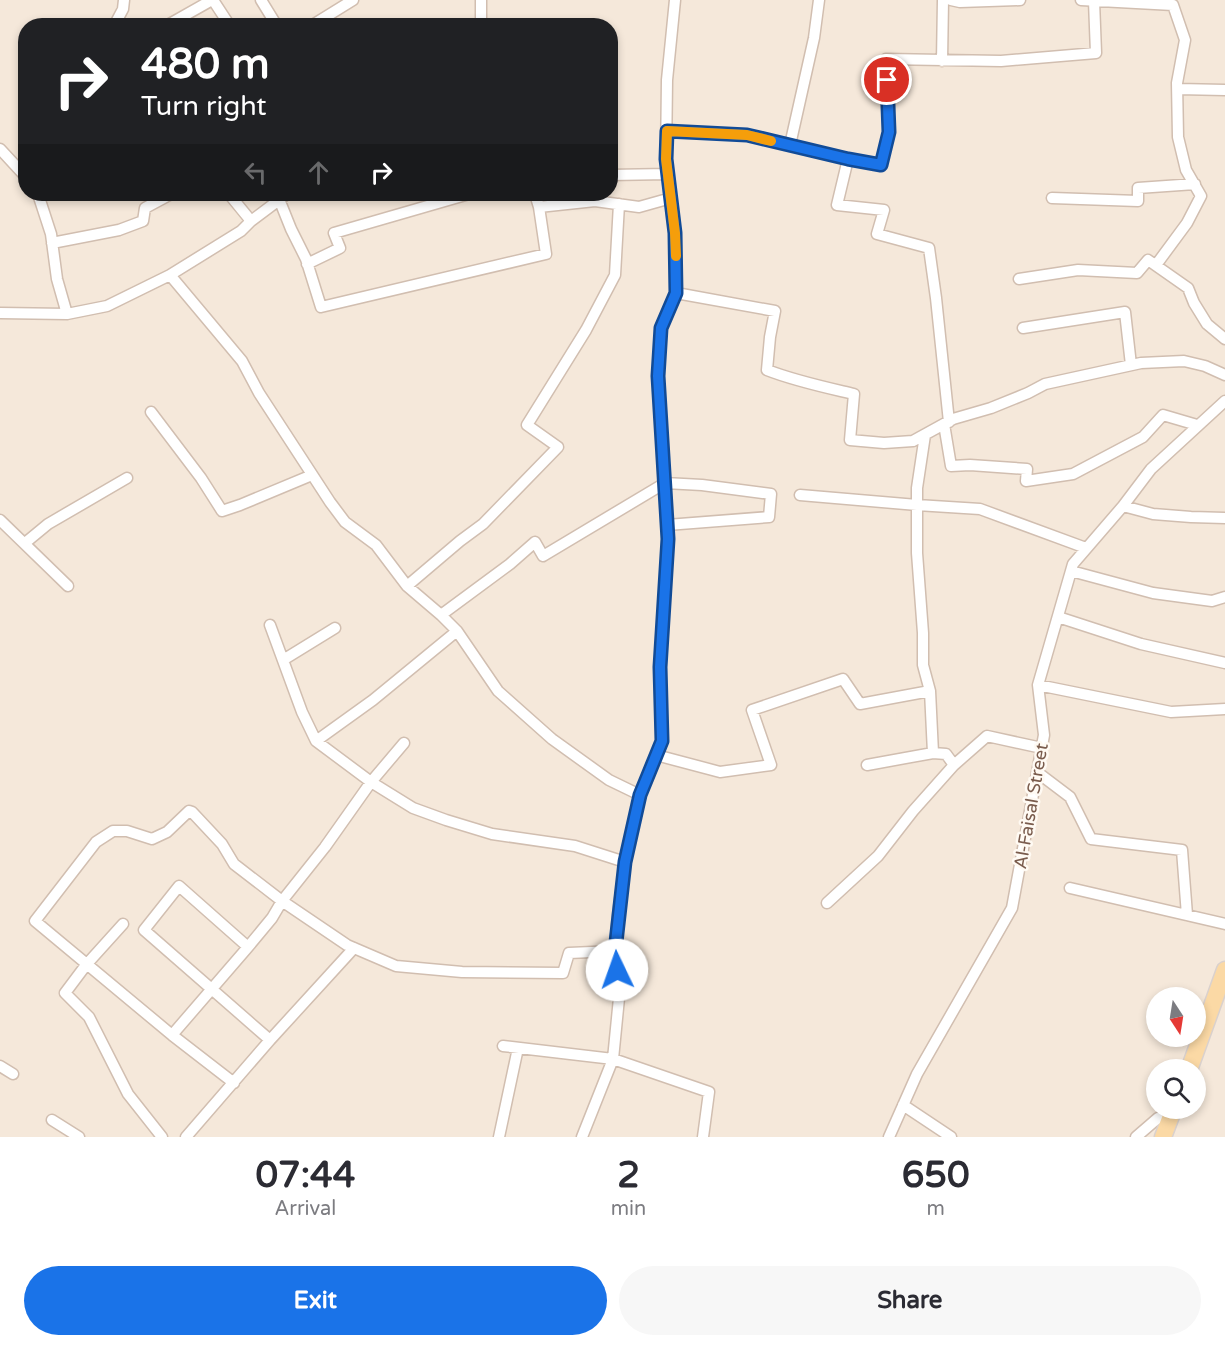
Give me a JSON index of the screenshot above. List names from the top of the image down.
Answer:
{
  "streets": {
    "street": ["Al-Faisal Street"]
  },
  "north": "bottom",
  "page": {
    "turn": ["480 m", "Turn right"],
    "eta": [
      "07:44",
      "Arrival",
      "2",
      "min",
      "650",
      "m"
    ],
    "buttons": ["Exit", "Share"]
  }
}
